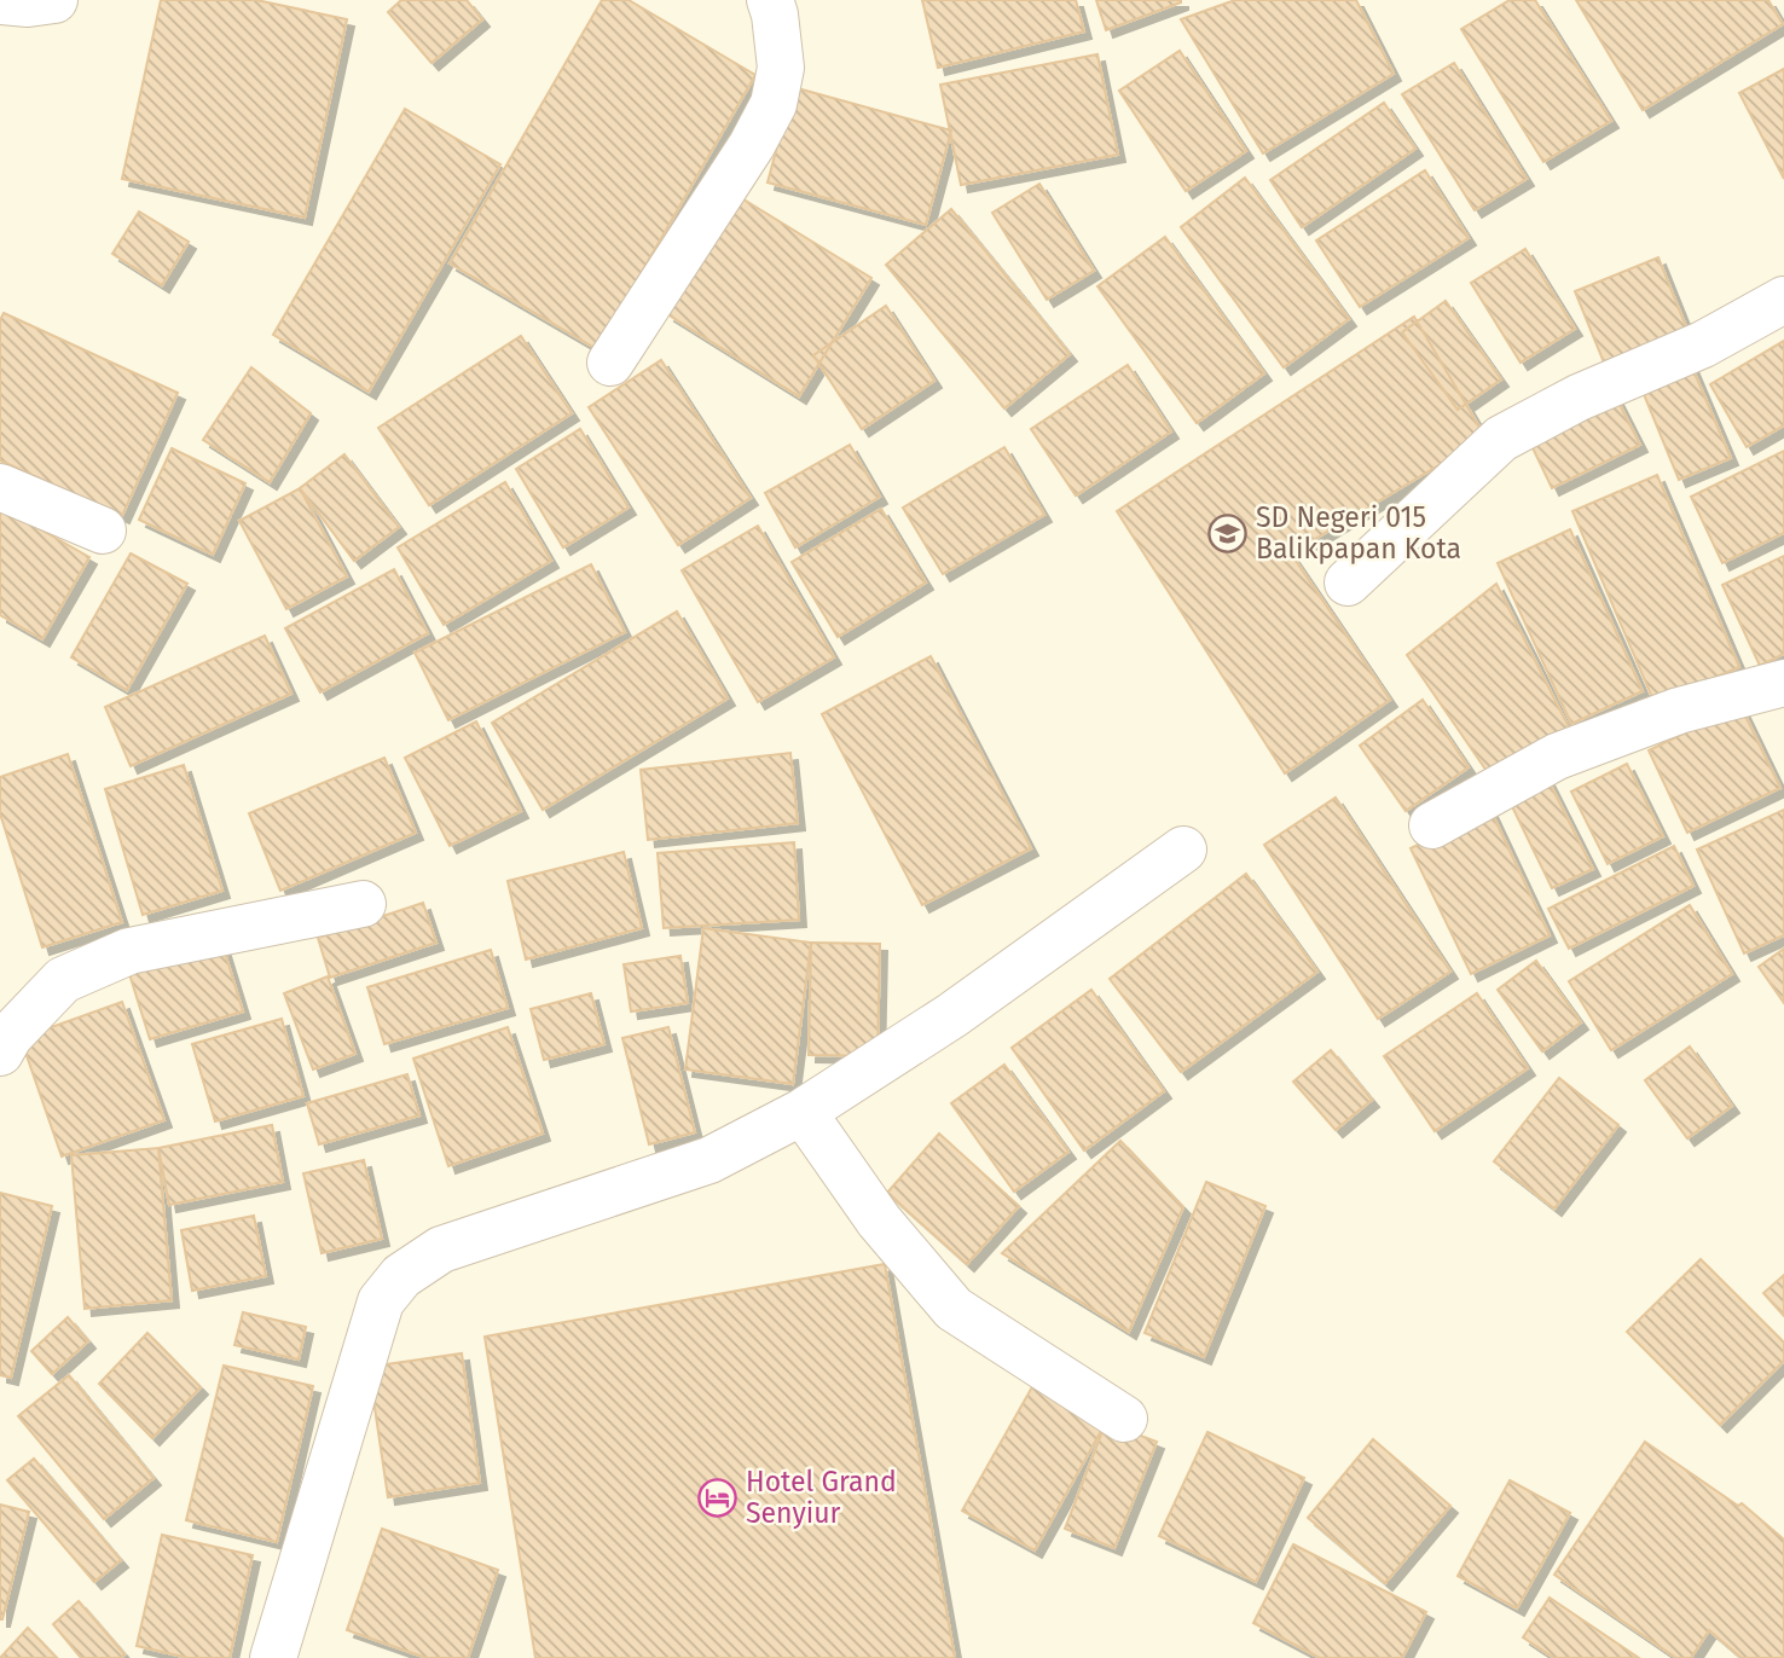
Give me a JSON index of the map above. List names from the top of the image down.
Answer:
{
  "places": {
    "school or university": ["SD Negeri 015 Balikpapan Kota"],
    "hotel": ["Hotel Grand Senyiur"]
  }
}
